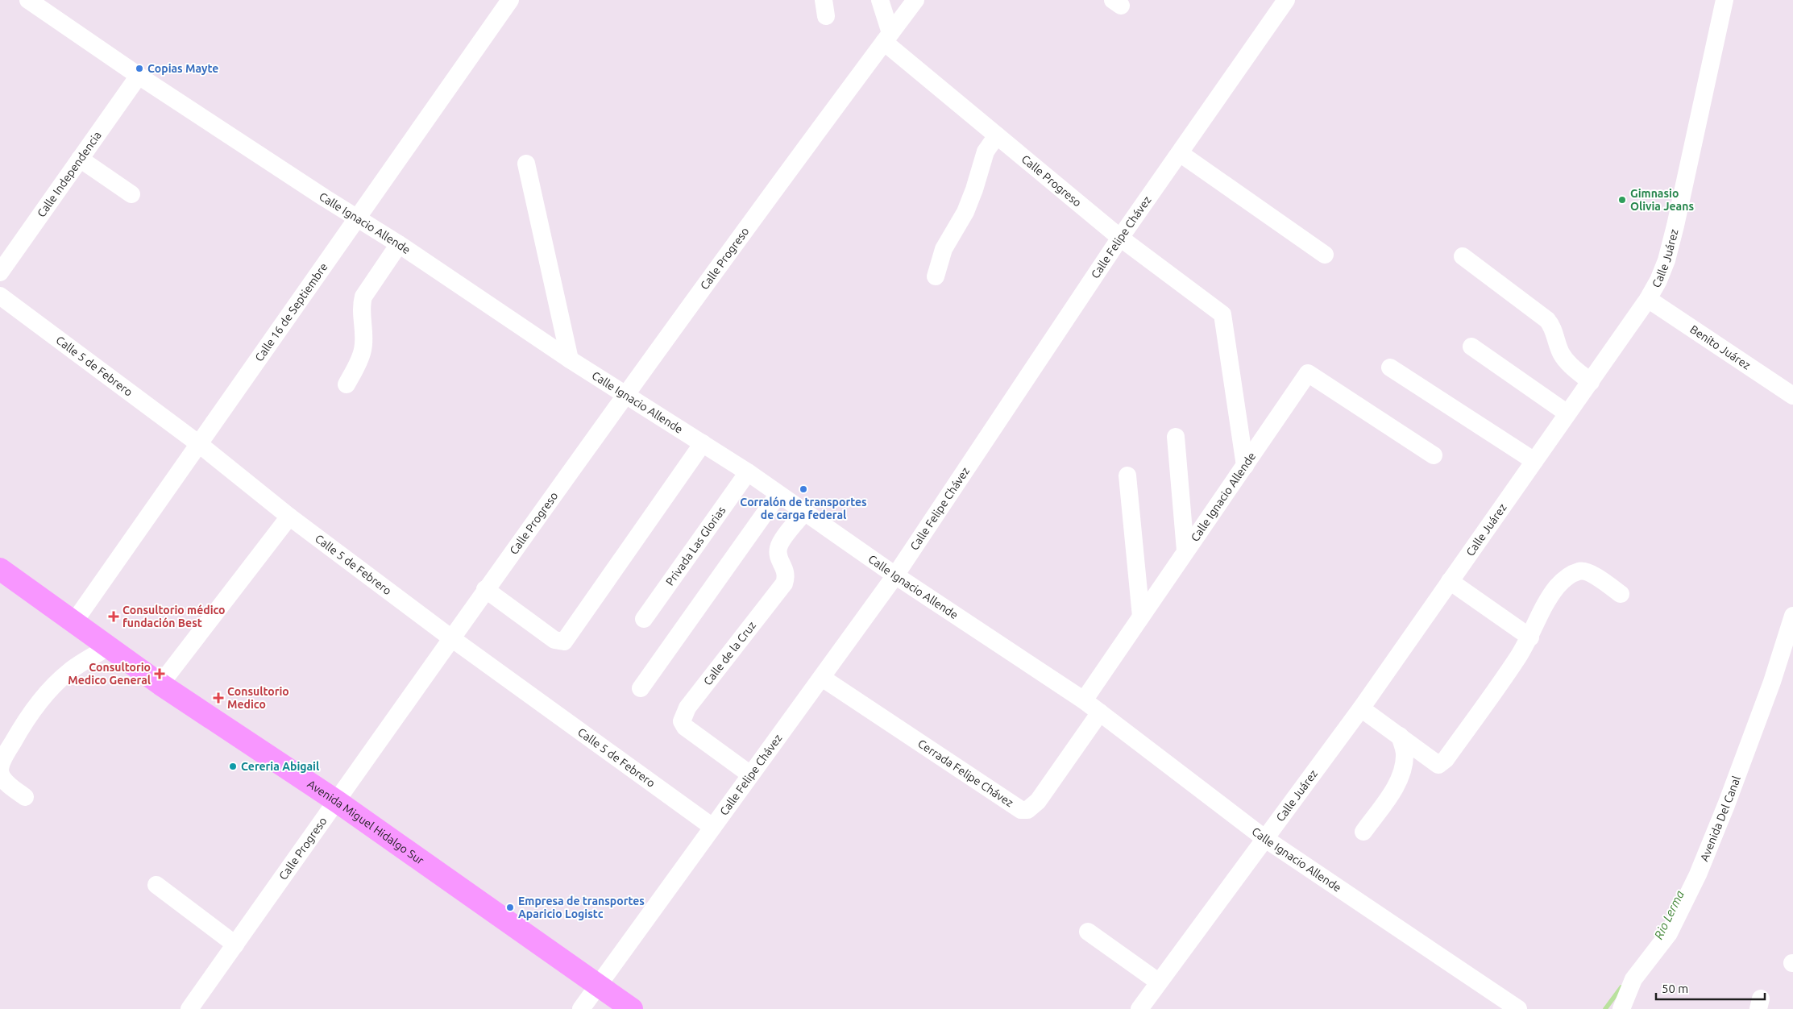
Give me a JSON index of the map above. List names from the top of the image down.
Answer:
{
  "streets": {
    "main road": ["Avenida Miguel Hidalgo Sur"],
    "street": [
      "Calle Independencia",
      "Calle Progreso",
      "Calle Ignacio Allende",
      "Calle Felipe Chávez",
      "Calle Juárez",
      "Calle 16 de Septiembre",
      "Benito Juárez",
      "Calle 5 de Febrero",
      "Privada Las Glorias",
      "Calle de la Cruz",
      "Cerrada Felipe Chávez",
      "Avenida Del Canal"
    ]
  },
  "crossings": [
    ["Calle Independencia", "Calle Ignacio Allende"],
    ["Calle Progreso", "Calle Ignacio Allende"],
    ["Calle Progreso", "Calle Felipe Chávez"],
    ["Calle Progreso", "Calle 5 de Febrero"],
    ["Calle Progreso", "Avenida Miguel Hidalgo Sur"],
    ["Calle Ignacio Allende", "Calle Felipe Chávez"],
    ["Calle Ignacio Allende", "Calle Juárez"],
    ["Calle Ignacio Allende", "Calle 16 de Septiembre"],
    ["Calle Ignacio Allende", "Privada Las Glorias"],
    ["Calle Ignacio Allende", "Calle de la Cruz"],
    ["Calle Ignacio Allende", "Cerrada Felipe Chávez"],
    ["Calle Felipe Chávez", "Calle 5 de Febrero"],
    ["Calle Felipe Chávez", "Calle de la Cruz"],
    ["Calle Felipe Chávez", "Cerrada Felipe Chávez"],
    ["Calle Felipe Chávez", "Avenida Miguel Hidalgo Sur"],
    ["Calle Juárez", "Benito Juárez"],
    ["Calle 16 de Septiembre", "Calle 5 de Febrero"],
    ["Calle 16 de Septiembre", "Avenida Miguel Hidalgo Sur"]
  ],
  "water": ["Rio Lerma"],
  "places": {
    "other": [
      "Copias Mayte",
      "Gimnasio Olivia Jeans",
      "Corralón de transportes de carga federal",
      "Cereria Abigail",
      "Empresa de transportes Aparicio Logistc"
    ],
    "health": ["Consultorio médico fundación Best", "Consultorio Medico General", "Consultorio Medico"]
  },
  "scale_bar": "50 m"
}
